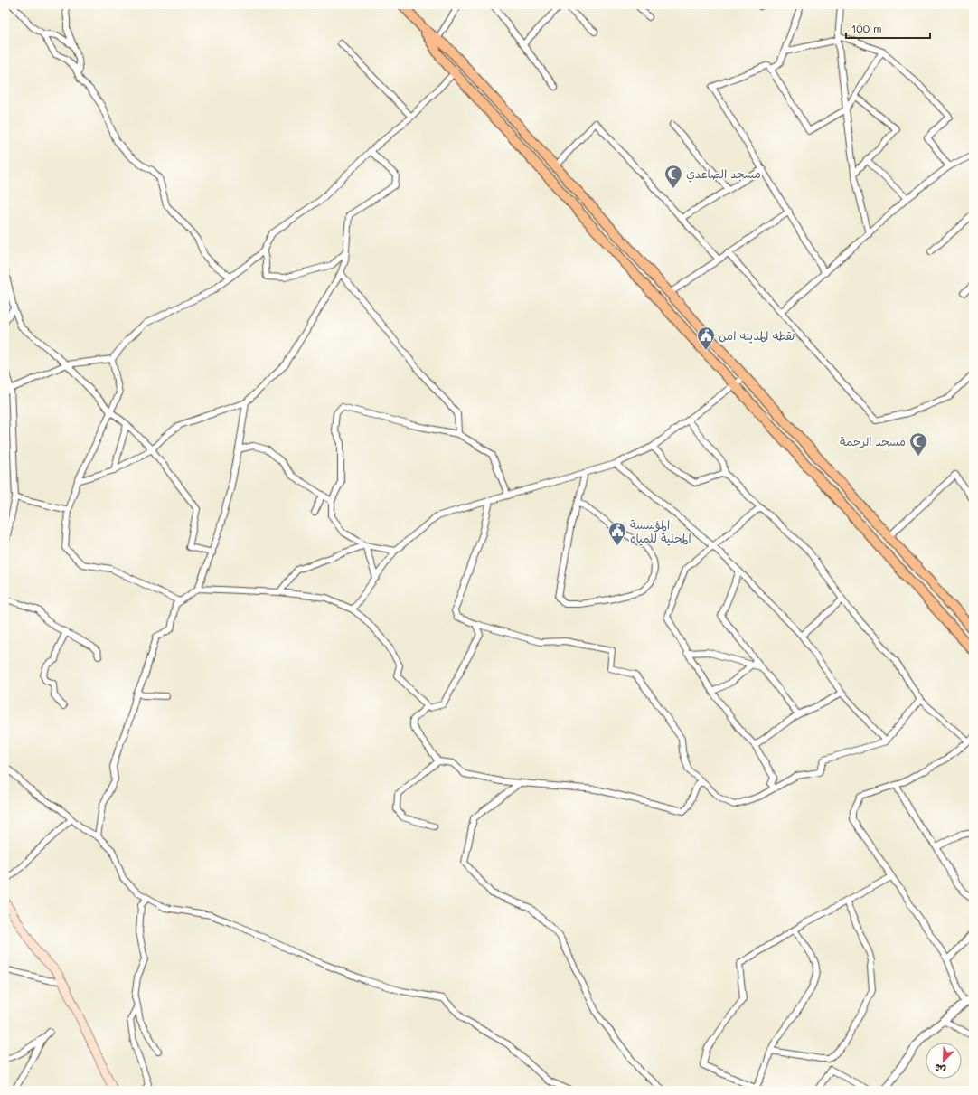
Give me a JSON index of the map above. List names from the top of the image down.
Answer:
{
  "places": {
    "mosque": ["مسجد الصاعدي", "مسجد الرحمة"],
    "public building": ["نقطه المدينه امن", "المؤسسة المحلية للمياه"]
  },
  "scale_bar": "100 m",
  "north": "bottom left"
}
